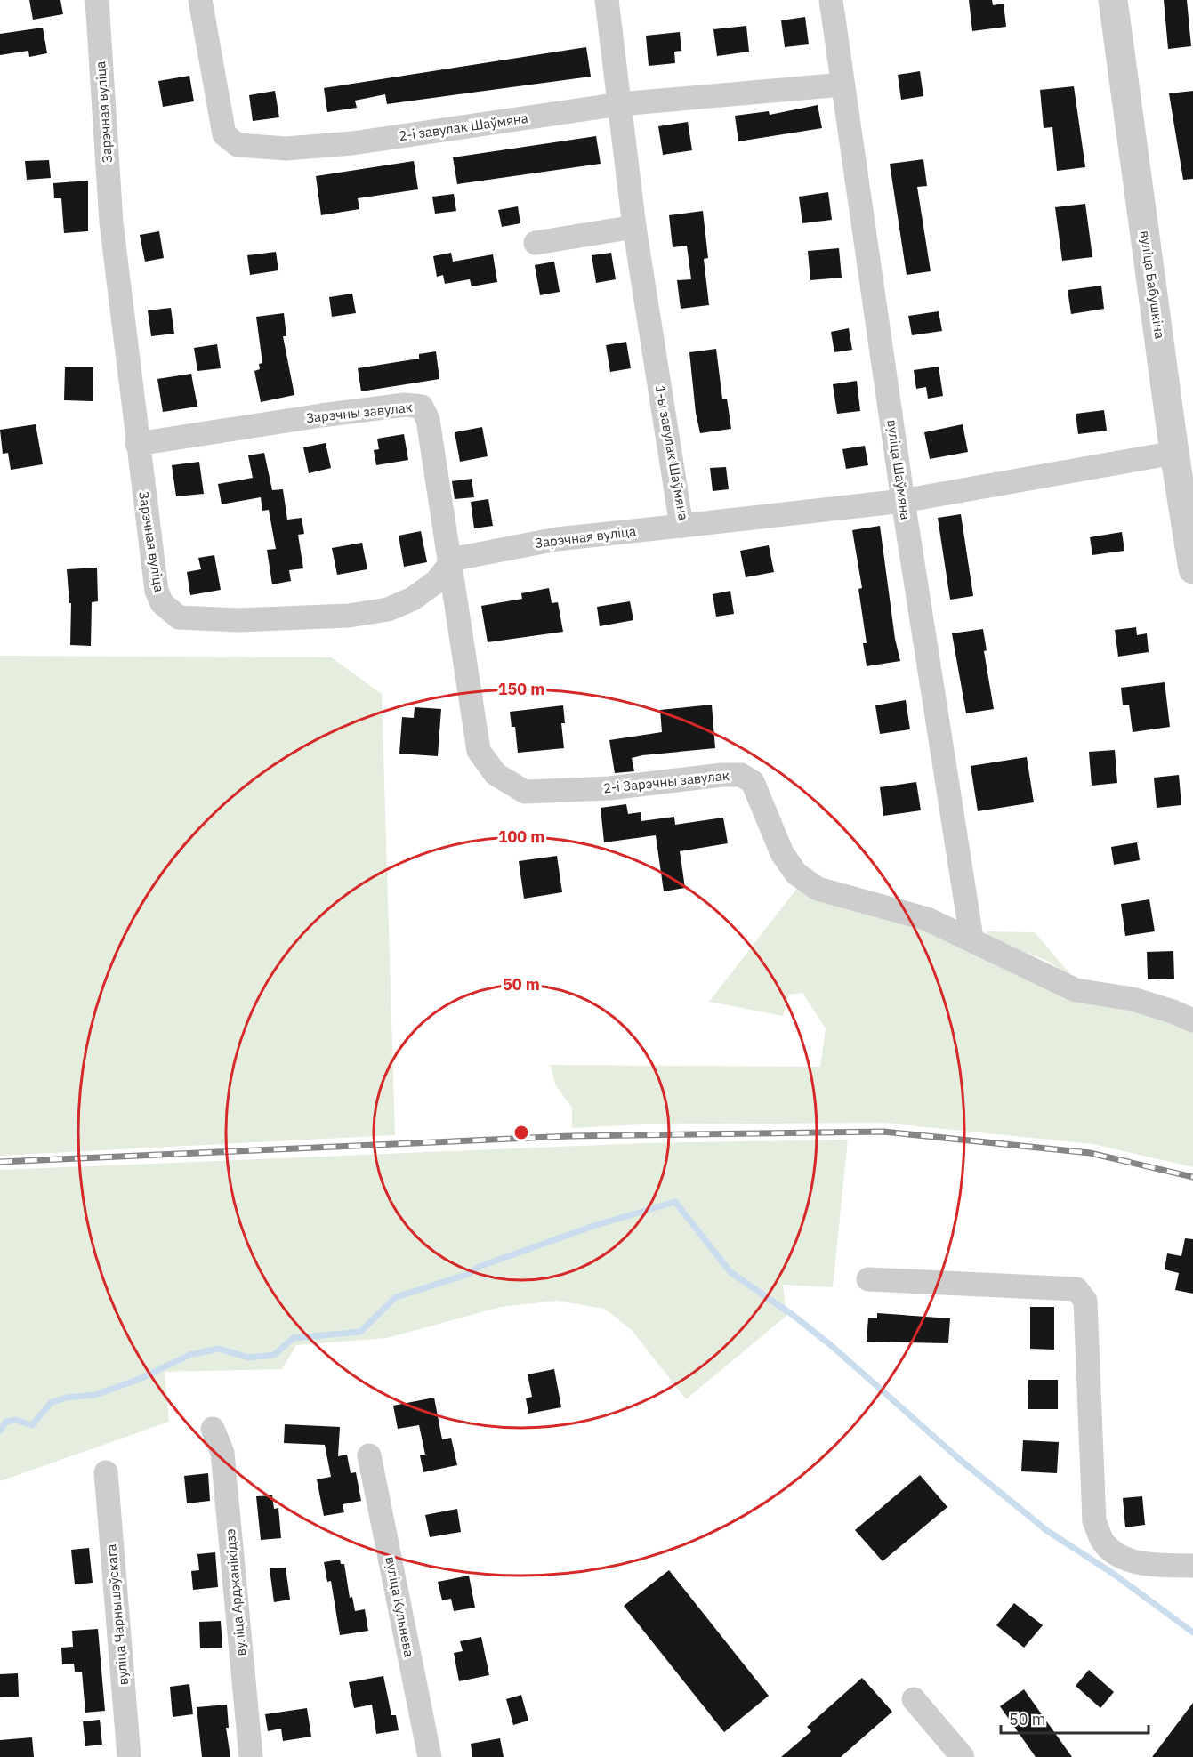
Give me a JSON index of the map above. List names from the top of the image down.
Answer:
{
  "streets": {
    "street": [
      "Зарэчная вуліца",
      "2-і завулак Шаўмяна",
      "вуліца Бабушкіна",
      "Зарэчны завулак",
      "1-ы завулак Шаўмяна",
      "вуліца Шаўмяна",
      "2-і Зарэчны завулак",
      "вуліца Арджанікідзэ",
      "вуліца Кульнева",
      "вуліца Чарнышэўскага"
    ]
  },
  "crossings": [
    ["Зарэчная вуліца", "Зарэчны завулак"],
    ["Зарэчная вуліца", "1-ы завулак Шаўмяна"],
    ["Зарэчная вуліца", "2-і Зарэчны завулак"],
    ["2-і завулак Шаўмяна", "1-ы завулак Шаўмяна"],
    ["2-і завулак Шаўмяна", "вуліца Шаўмяна"],
    ["вуліца Бабушкіна", "1-ы завулак Шаўмяна"],
    ["Зарэчны завулак", "2-і Зарэчны завулак"],
    ["1-ы завулак Шаўмяна", "вуліца Шаўмяна"],
    ["вуліца Шаўмяна", "2-і Зарэчны завулак"]
  ],
  "scale_bar": "50 m",
  "rings": ["150 m", "100 m", "50 m"]
}
